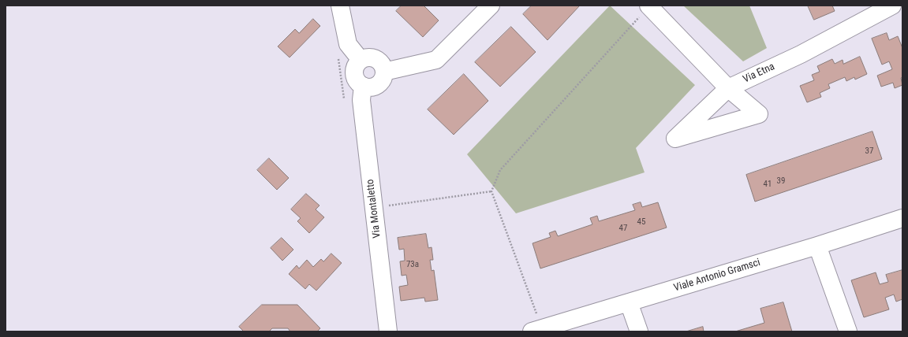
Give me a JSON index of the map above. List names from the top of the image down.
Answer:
{
  "streets": {
    "street": ["Via Etna", "Via Montaletto", "Viale Antonio Gramsci"]
  },
  "house_numbers": [
    "37",
    "39",
    "41",
    "45",
    "47",
    "73a"
  ]
}
